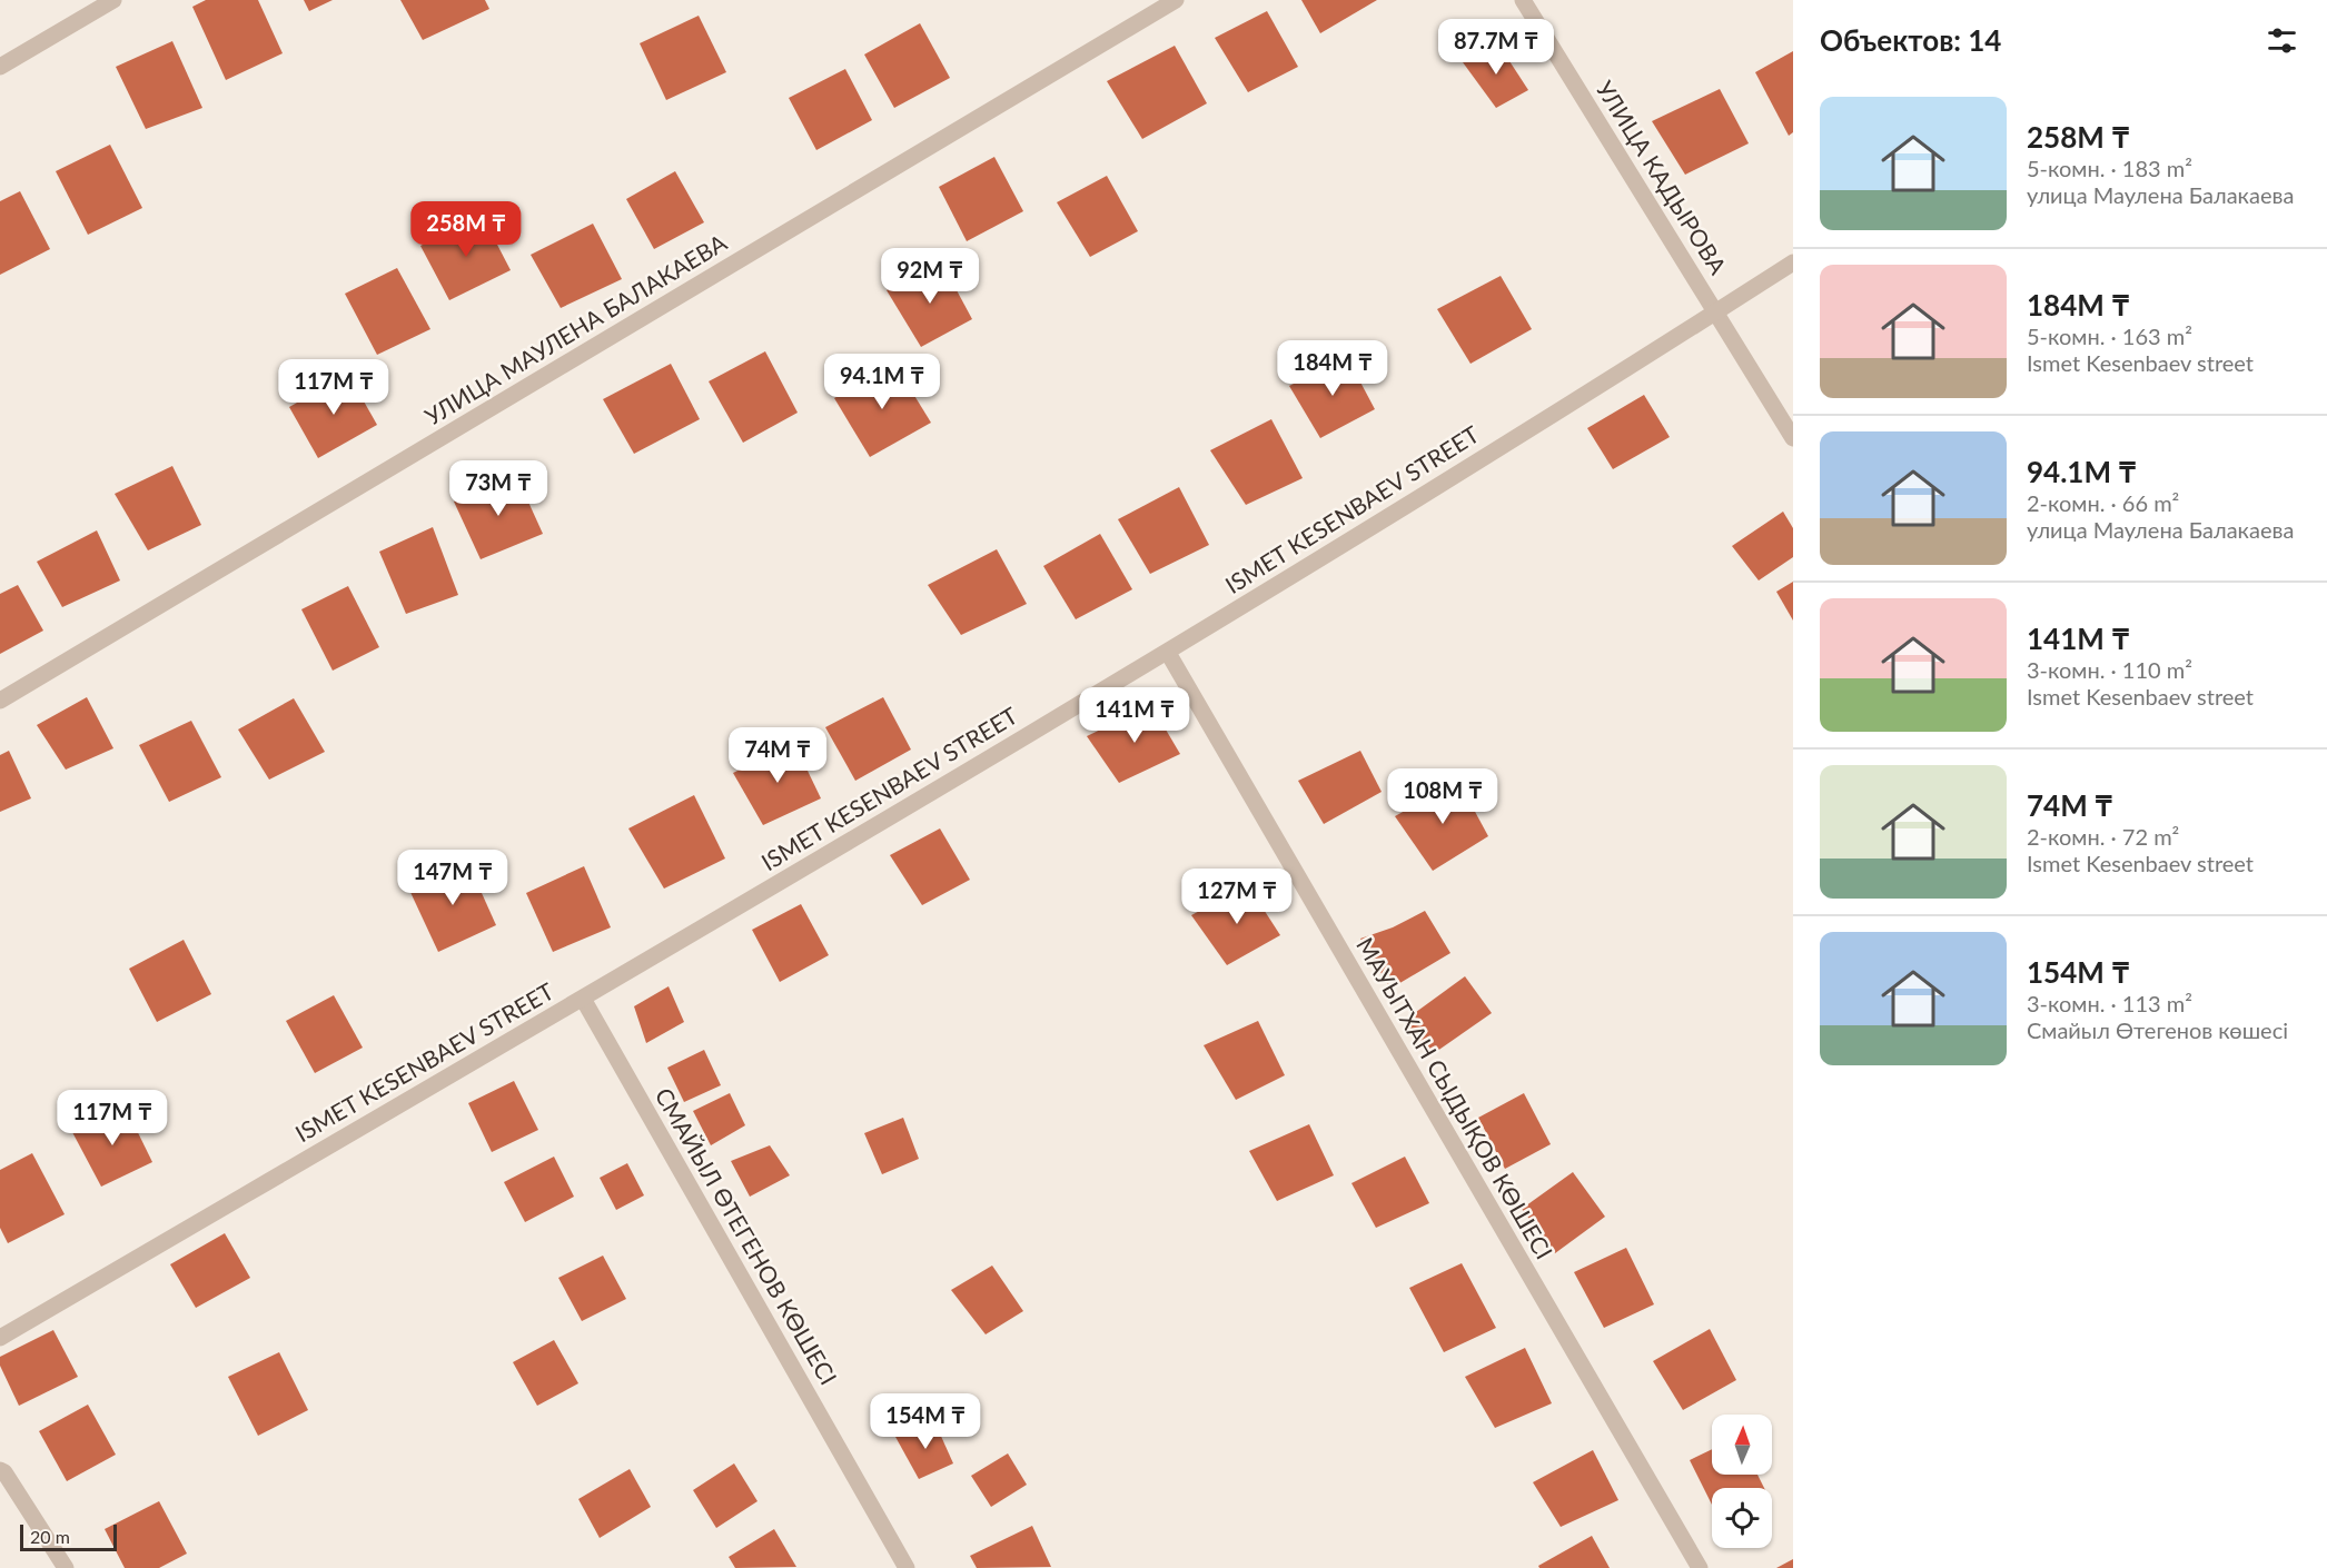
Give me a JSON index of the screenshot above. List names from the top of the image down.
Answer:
{
  "streets": {
    "street": [
      "УЛИЦА КАДЫРОВА",
      "УЛИЦА МАУЛЕНА БАЛАКАЕВА",
      "ISMET KESENBAEV STREET",
      "МАУЫТХАН СЫДЫҚОВ КӨШЕСІ",
      "СМАЙЫЛ ӨТЕГЕНОВ КӨШЕСІ"
    ]
  },
  "crossings": [
    ["УЛИЦА КАДЫРОВА", "ISMET KESENBAEV STREET"],
    ["ISMET KESENBAEV STREET", "МАУЫТХАН СЫДЫҚОВ КӨШЕСІ"],
    ["ISMET KESENBAEV STREET", "СМАЙЫЛ ӨТЕГЕНОВ КӨШЕСІ"]
  ],
  "scale_bar": "20 m",
  "north": "top",
  "page": {
    "heading": "Объектов: 14",
    "price": [
      "87.7M ₸",
      "258M ₸",
      "92M ₸",
      "184M ₸",
      "94.1M ₸",
      "117M ₸",
      "73M ₸",
      "141M ₸",
      "74M ₸",
      "108M ₸",
      "147M ₸",
      "127M ₸",
      "117M ₸",
      "154M ₸"
    ],
    "list": [
      {
        "name": "258M ₸",
        "note": "5-комн. · 183 m² · улица Маулена Балакаева"
      },
      {
        "name": "184M ₸",
        "note": "5-комн. · 163 m² · Ismet Kesenbaev street"
      },
      {
        "name": "94.1M ₸",
        "note": "2-комн. · 66 m² · улица Маулена Балакаева"
      },
      {
        "name": "141M ₸",
        "note": "3-комн. · 110 m² · Ismet Kesenbaev street"
      },
      {
        "name": "74M ₸",
        "note": "2-комн. · 72 m² · Ismet Kesenbaev street"
      },
      {
        "name": "154M ₸",
        "note": "3-комн. · 113 m² · Смайыл Өтегенов көшесі"
      }
    ],
    "scale": "20 m"
  }
}
